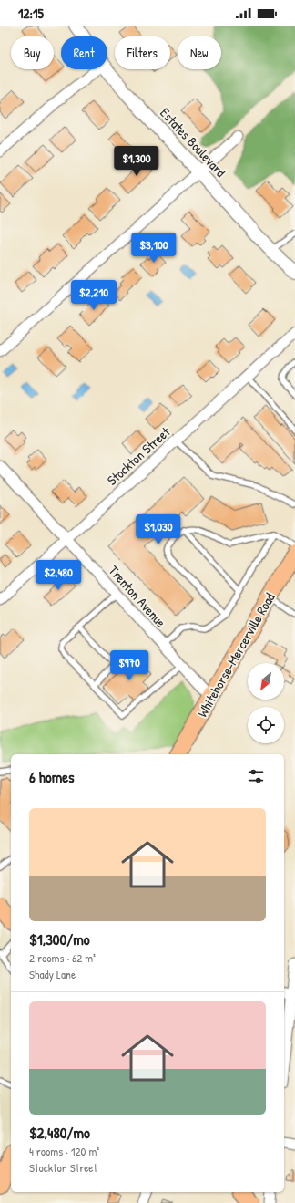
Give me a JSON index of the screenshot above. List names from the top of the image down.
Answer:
{
  "streets": {
    "main road": ["Whitehorse-Mercerville Road"],
    "street": ["Estates Boulevard", "Stockton Street", "Trenton Avenue"]
  },
  "crossings": [
    ["Stockton Street", "Trenton Avenue"],
    ["Trenton Avenue", "Whitehorse-Mercerville Road"]
  ],
  "north": "bottom left",
  "page": {
    "status": "12:15",
    "chip": [
      "Buy",
      "Rent",
      "Filters",
      "New"
    ],
    "price": [
      "$1,300",
      "$3,100",
      "$2,210",
      "$1,030",
      "$2,480",
      "$970"
    ],
    "heading": "6 homes",
    "list": [
      {
        "name": "$1,300/mo",
        "note": "2 rooms · 62 m² · Shady Lane"
      },
      {
        "name": "$2,480/mo",
        "note": "4 rooms · 120 m² · Stockton Street"
      }
    ]
  }
}
